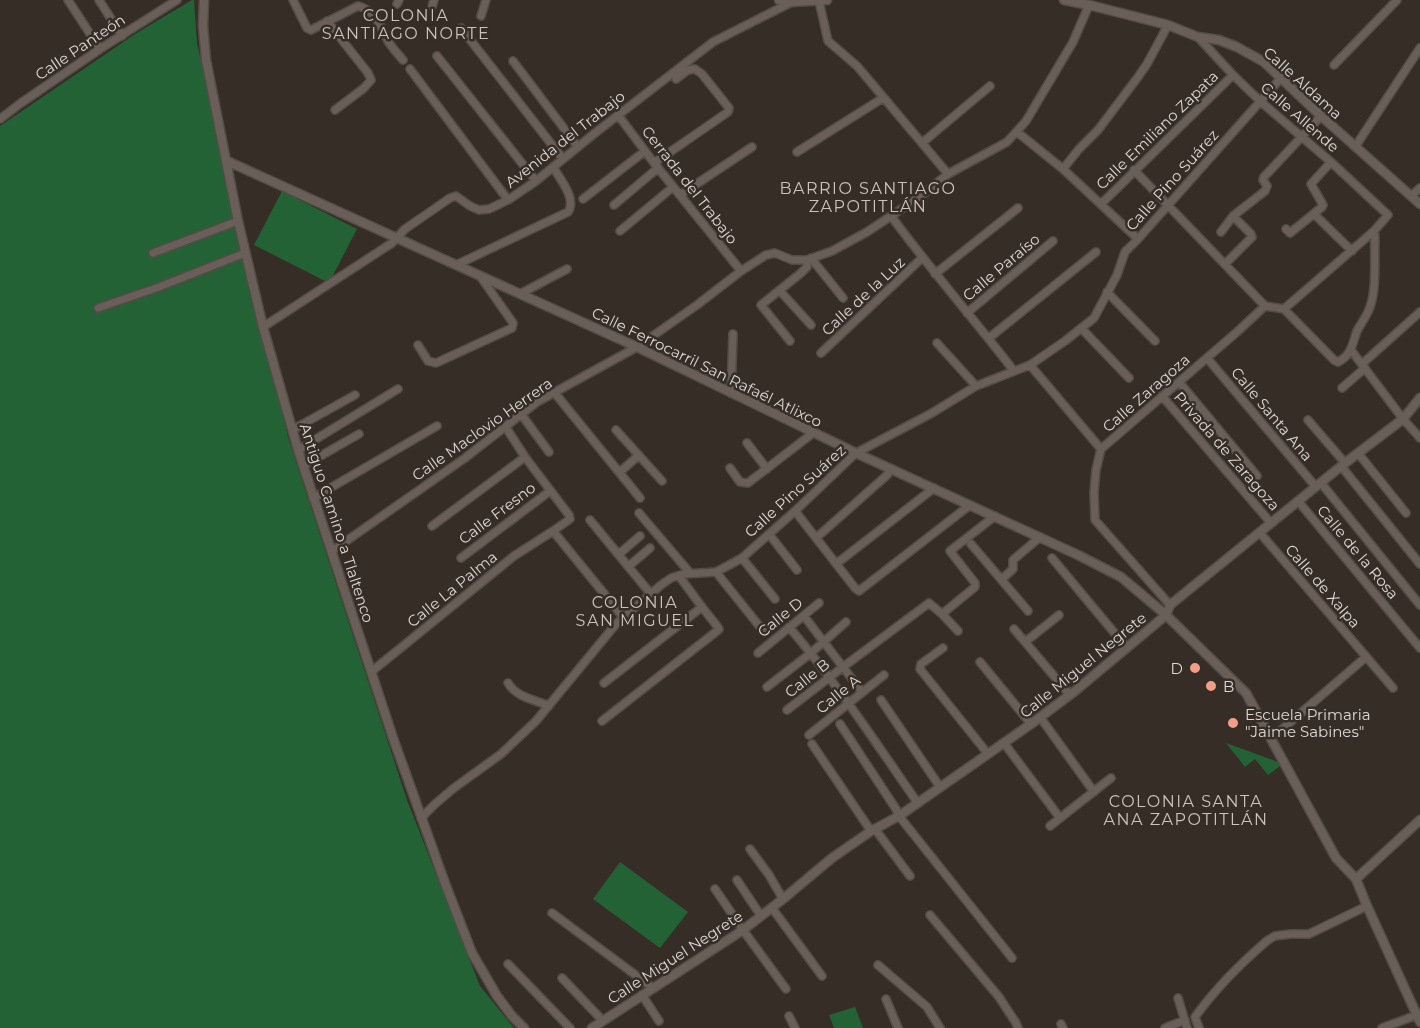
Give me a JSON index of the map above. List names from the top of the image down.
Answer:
{
  "streets": {
    "street": [
      "Calle Panteón",
      "Calle Aldama",
      "Calle Allende",
      "Calle Emiliano Zapata",
      "Avenida del Trabajo",
      "Calle Pino Suárez",
      "Cerrada del Trabajo",
      "Calle Paraíso",
      "Calle de la Luz",
      "Calle Ferrocarril San Rafaél Atlixco",
      "Calle Zaragoza",
      "Calle Santa Ana",
      "Calle Maclovio Herrera",
      "Privada de Zaragoza",
      "Calle Fresno",
      "Antiguo Camino a Tlaltenco",
      "Calle de la Rosa",
      "Calle de Xalpa",
      "Calle La Palma",
      "Calle D",
      "Calle Miguel Negrete",
      "Calle B",
      "Calle A"
    ]
  },
  "crossings": [
    ["Calle Aldama", "Calle Allende"],
    ["Calle Aldama", "Calle Pino Suárez"],
    ["Calle Allende", "Calle Emiliano Zapata"],
    ["Calle Allende", "Calle Pino Suárez"],
    ["Avenida del Trabajo", "Cerrada del Trabajo"],
    ["Avenida del Trabajo", "Calle Ferrocarril San Rafaél Atlixco"],
    ["Avenida del Trabajo", "Antiguo Camino a Tlaltenco"],
    ["Calle Pino Suárez", "Calle Ferrocarril San Rafaél Atlixco"],
    ["Calle Pino Suárez", "Antiguo Camino a Tlaltenco"],
    ["Cerrada del Trabajo", "Calle Maclovio Herrera"],
    ["Calle Ferrocarril San Rafaél Atlixco", "Calle Maclovio Herrera"],
    ["Calle Ferrocarril San Rafaél Atlixco", "Antiguo Camino a Tlaltenco"],
    ["Calle Ferrocarril San Rafaél Atlixco", "Calle Miguel Negrete"],
    ["Calle Zaragoza", "Calle Santa Ana"],
    ["Calle Zaragoza", "Privada de Zaragoza"],
    ["Calle Zaragoza", "Calle Miguel Negrete"],
    ["Calle Santa Ana", "Calle Miguel Negrete"],
    ["Calle Maclovio Herrera", "Antiguo Camino a Tlaltenco"],
    ["Privada de Zaragoza", "Calle Miguel Negrete"],
    ["Antiguo Camino a Tlaltenco", "Calle La Palma"],
    ["Calle de la Rosa", "Calle Miguel Negrete"],
    ["Calle de Xalpa", "Calle Miguel Negrete"]
  ],
  "districts": [
    "COLONIA SANTIAGO NORTE",
    "BARRIO SANTIAGO ZAPOTITLÁN",
    "COLONIA SAN MIGUEL",
    "COLONIA SANTA ANA ZAPOTITLÁN"
  ],
  "places": ["D", "B", "Escuela Primaria \"Jaime Sabines\""]
}
